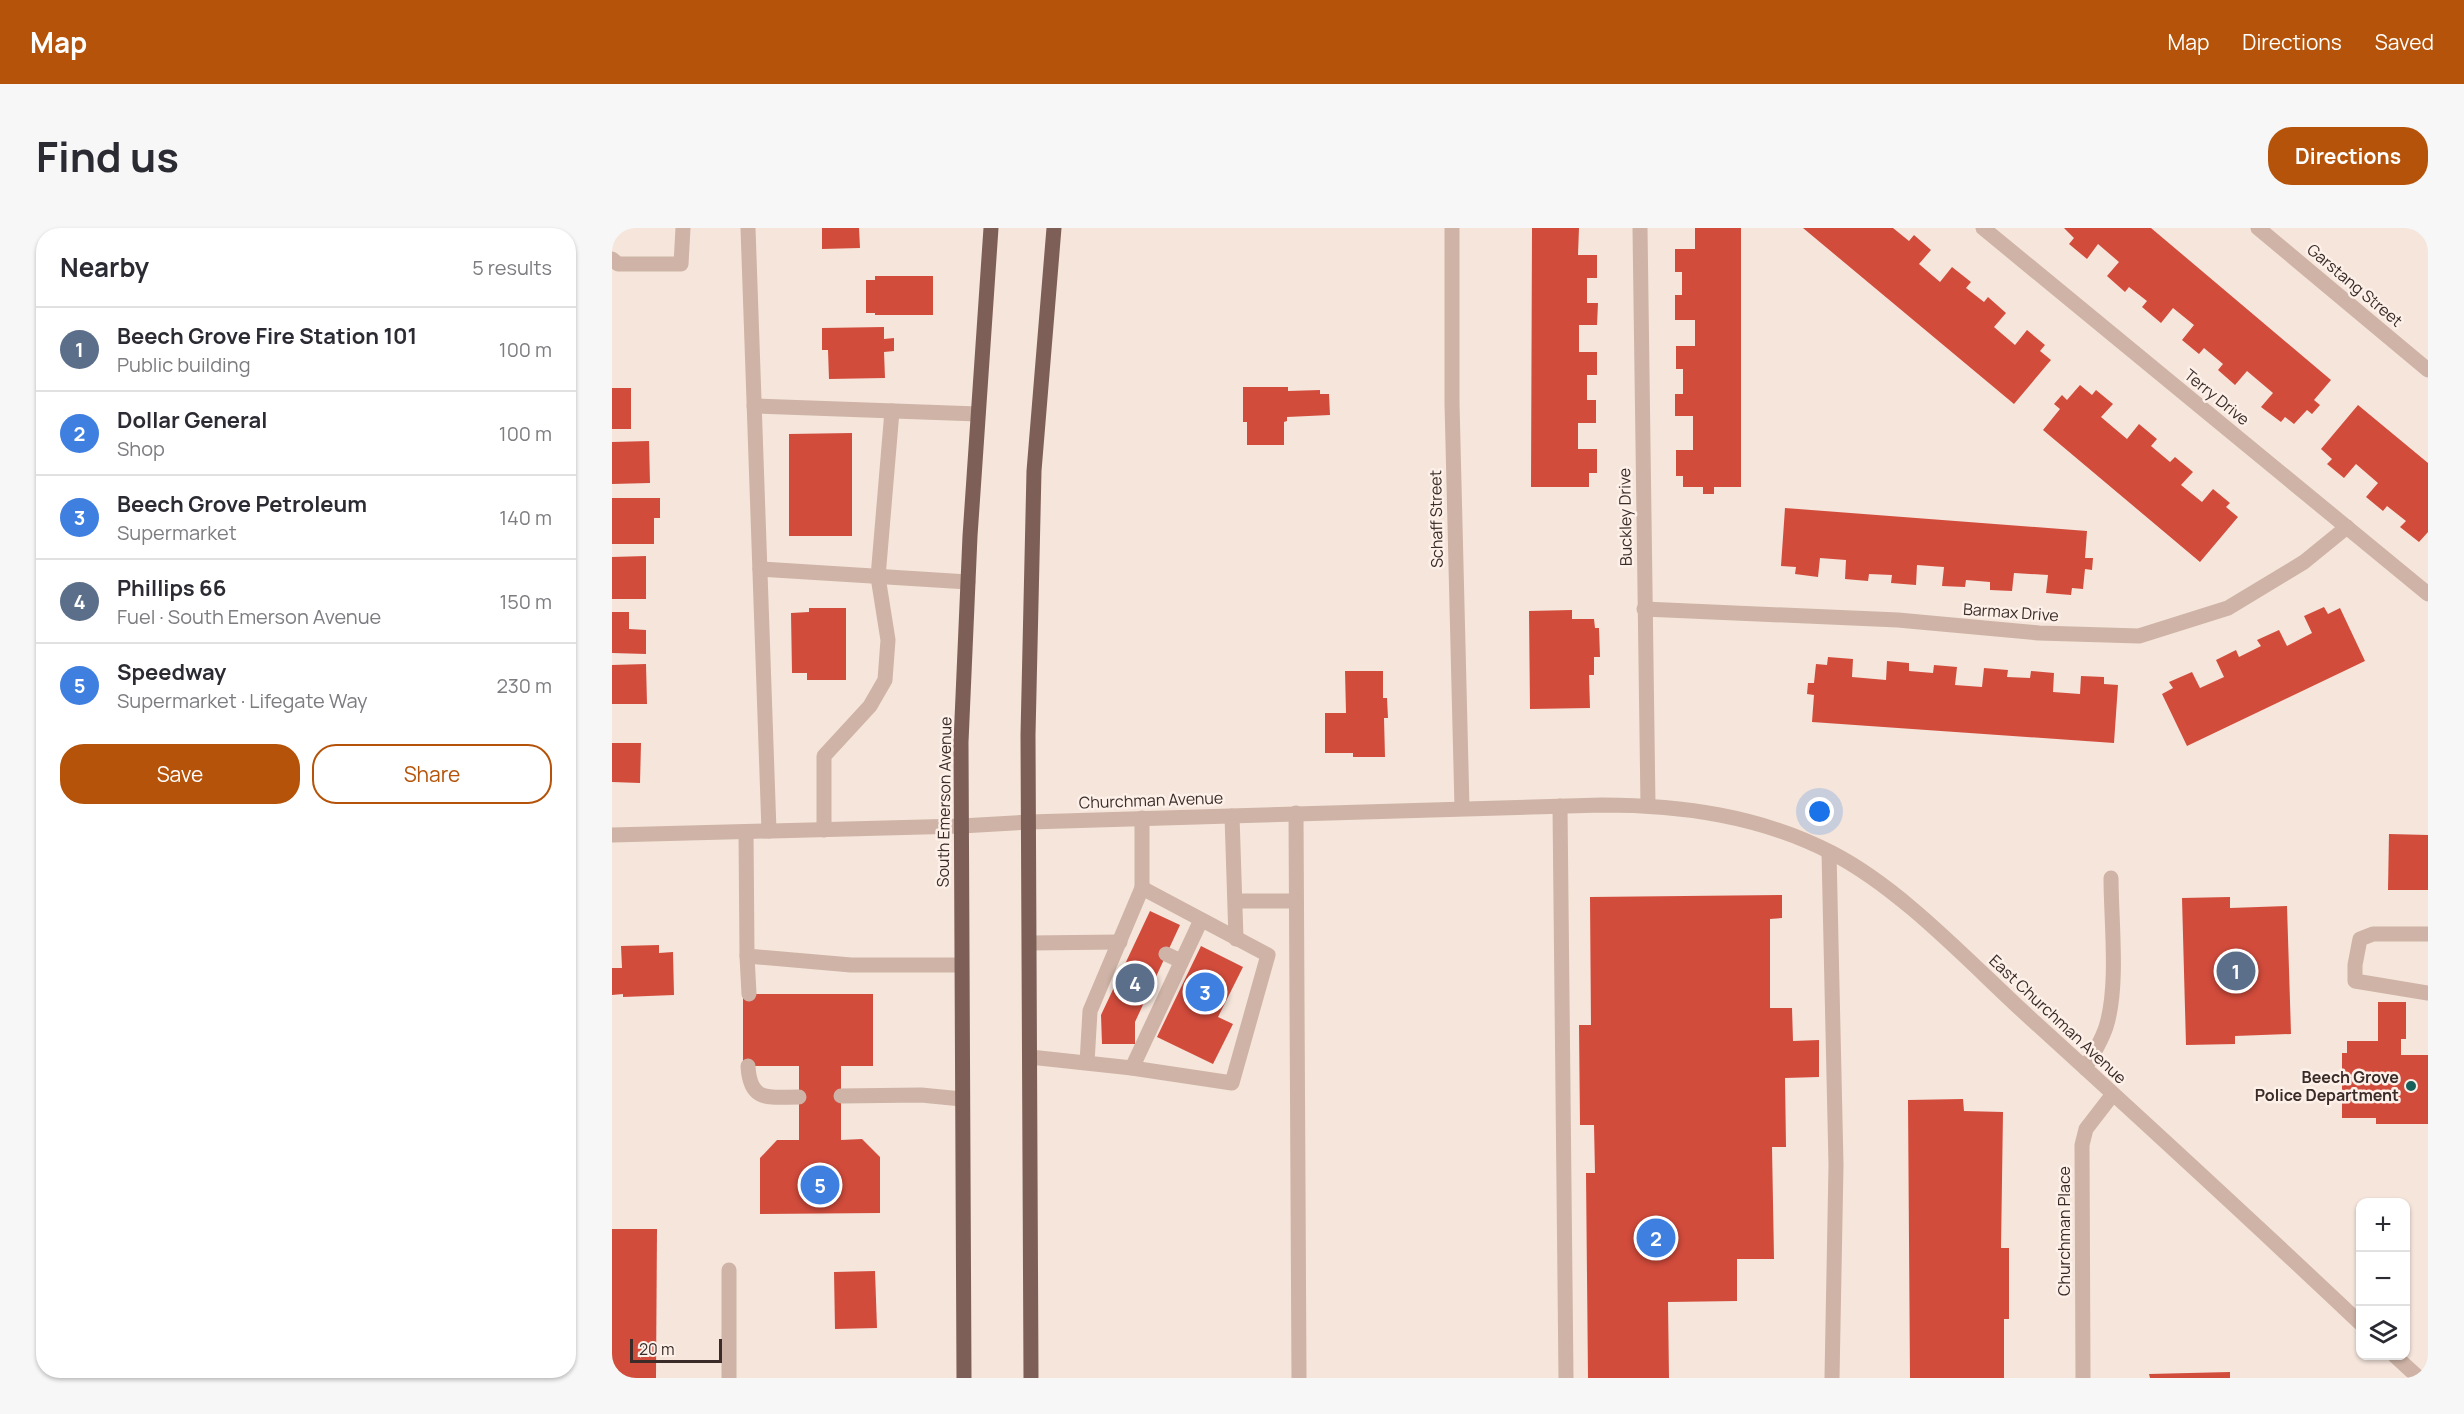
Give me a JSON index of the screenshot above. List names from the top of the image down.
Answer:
{
  "streets": {
    "main road": ["South Emerson Avenue"],
    "street": [
      "Garstang Street",
      "Terry Drive",
      "Buckley Drive",
      "Schaff Street",
      "Barmax Drive",
      "Churchman Avenue",
      "East Churchman Avenue",
      "Churchman Place"
    ]
  },
  "crossings": [
    ["Terry Drive", "Barmax Drive"],
    ["Buckley Drive", "Barmax Drive"],
    ["Buckley Drive", "Churchman Avenue"],
    ["Schaff Street", "Churchman Avenue"],
    ["Churchman Avenue", "South Emerson Avenue"],
    ["Churchman Avenue", "East Churchman Avenue"],
    ["East Churchman Avenue", "Churchman Place"]
  ],
  "places": ["Beech Grove Police Department"],
  "scale_bar": "20 m",
  "page": {
    "header": "Map",
    "nav": ["Map", "Directions", "Saved"],
    "title": "Find us",
    "buttons": [
      "Directions",
      ["Save", "Share"]
    ],
    "heading": ["Nearby", "5 results"],
    "list": [
      {
        "mark": "1",
        "name": "Beech Grove Fire Station 101",
        "note": "Public building",
        "value": "100 m"
      },
      {
        "mark": "2",
        "name": "Dollar General",
        "note": "Shop",
        "value": "100 m"
      },
      {
        "mark": "3",
        "name": "Beech Grove Petroleum",
        "note": "Supermarket",
        "value": "140 m"
      },
      {
        "mark": "4",
        "name": "Phillips 66",
        "note": "Fuel · South Emerson Avenue",
        "value": "150 m"
      },
      {
        "mark": "5",
        "name": "Speedway",
        "note": "Supermarket · Lifegate Way",
        "value": "230 m"
      }
    ],
    "pins": [
      "1",
      "4",
      "3",
      "5",
      "2"
    ],
    "map_buttons": ["+", "−"],
    "scale": "20 m"
  }
}
